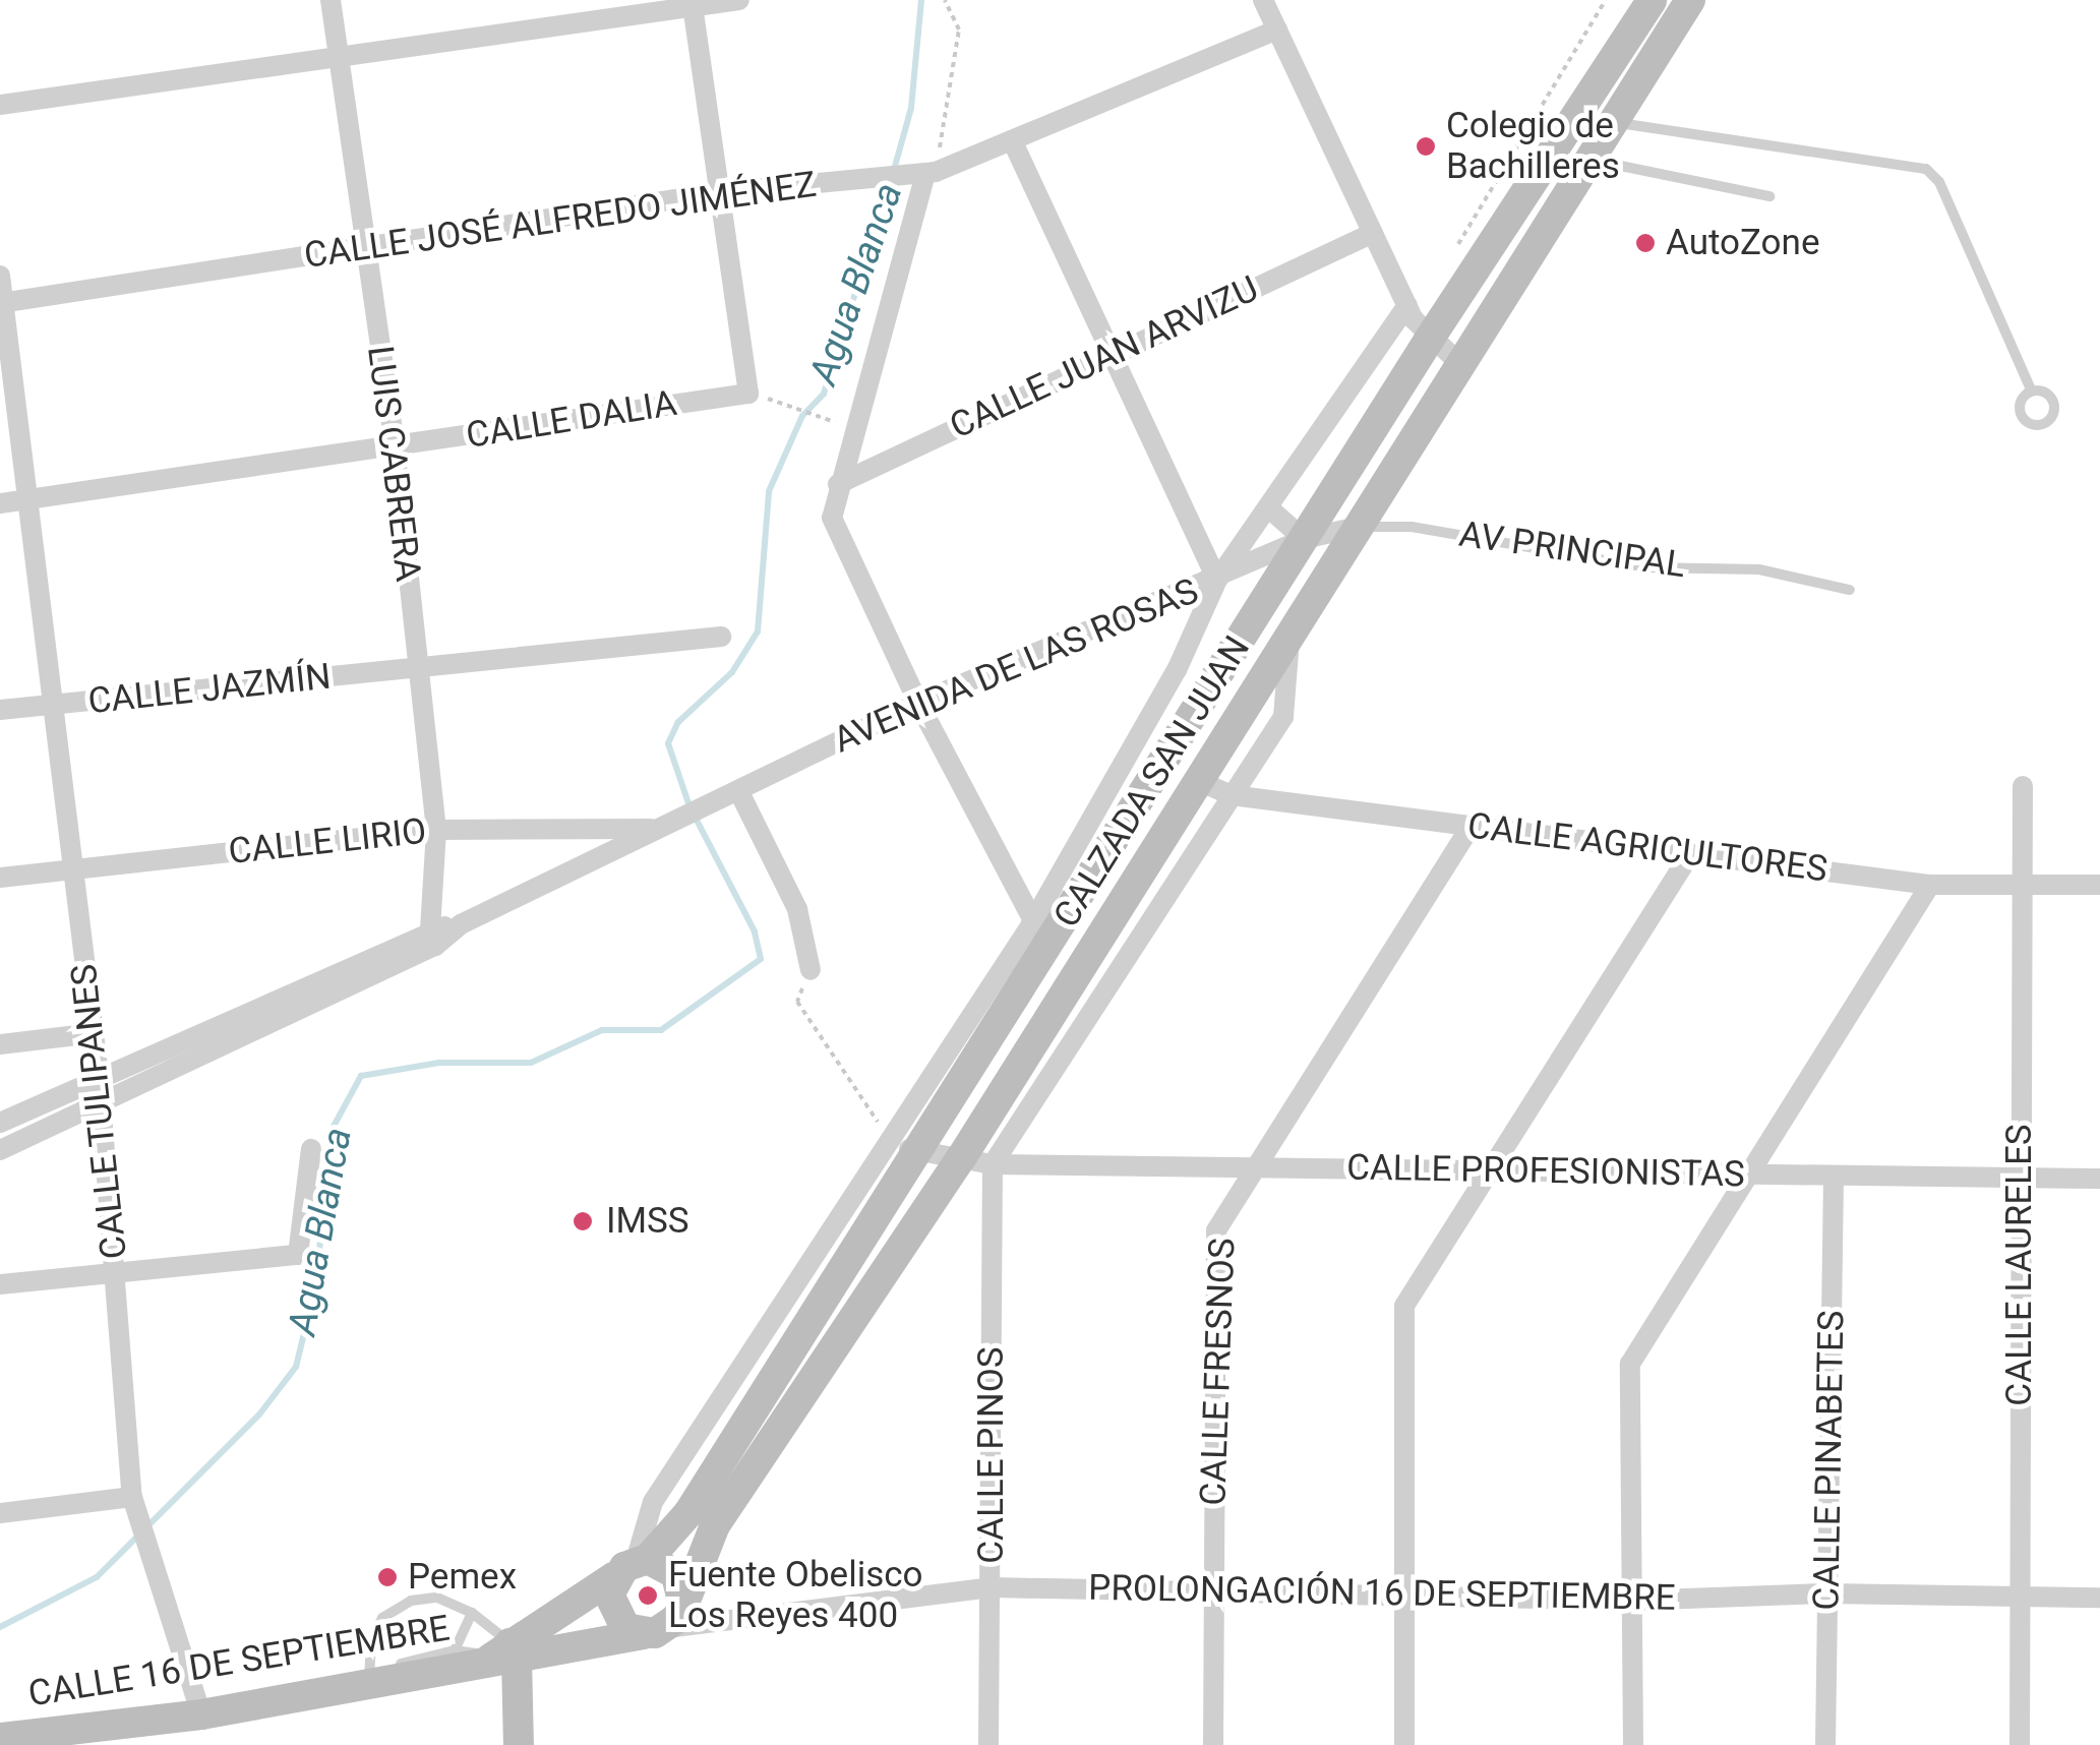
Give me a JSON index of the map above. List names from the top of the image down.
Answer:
{
  "streets": {
    "main road": ["CALZADA SAN JUAN", "CALLE 16 DE SEPTIEMBRE"],
    "street": [
      "CALLE JOSÉ ALFREDO JIMÉNEZ",
      "CALLE JUAN ARVIZU",
      "CALLE DALIA",
      "LUIS CABRERA",
      "AVENIDA DE LAS ROSAS",
      "CALLE JAZMÍN",
      "CALLE LIRIO",
      "CALLE AGRICULTORES",
      "CALLE TULIPANES",
      "CALLE PROFESIONISTAS",
      "CALLE LAURELES",
      "CALLE FRESNOS",
      "CALLE PINOS",
      "CALLE PINABETES",
      "PROLONGACIÓN 16 DE SEPTIEMBRE"
    ],
    "lane": ["AV PRINCIPAL"]
  },
  "crossings": [
    ["CALLE JOSÉ ALFREDO JIMÉNEZ", "CALLE DALIA"],
    ["CALLE JOSÉ ALFREDO JIMÉNEZ", "LUIS CABRERA"],
    ["CALLE JOSÉ ALFREDO JIMÉNEZ", "CALLE TULIPANES"],
    ["CALLE DALIA", "LUIS CABRERA"],
    ["CALLE DALIA", "CALLE TULIPANES"],
    ["LUIS CABRERA", "CALLE JAZMÍN"],
    ["LUIS CABRERA", "CALLE LIRIO"],
    ["AV PRINCIPAL", "AVENIDA DE LAS ROSAS"],
    ["AV PRINCIPAL", "CALZADA SAN JUAN"],
    ["AVENIDA DE LAS ROSAS", "CALZADA SAN JUAN"],
    ["AVENIDA DE LAS ROSAS", "CALLE LIRIO"],
    ["CALLE JAZMÍN", "CALLE TULIPANES"],
    ["CALZADA SAN JUAN", "CALLE AGRICULTORES"],
    ["CALZADA SAN JUAN", "CALLE PROFESIONISTAS"],
    ["CALZADA SAN JUAN", "PROLONGACIÓN 16 DE SEPTIEMBRE"],
    ["CALZADA SAN JUAN", "CALLE 16 DE SEPTIEMBRE"],
    ["CALLE LIRIO", "CALLE TULIPANES"],
    ["CALLE AGRICULTORES", "CALLE LAURELES"],
    ["CALLE AGRICULTORES", "CALLE FRESNOS"],
    ["CALLE TULIPANES", "CALLE 16 DE SEPTIEMBRE"],
    ["CALLE PROFESIONISTAS", "CALLE LAURELES"],
    ["CALLE PROFESIONISTAS", "CALLE FRESNOS"],
    ["CALLE PROFESIONISTAS", "CALLE PINOS"],
    ["CALLE PROFESIONISTAS", "CALLE PINABETES"],
    ["CALLE LAURELES", "PROLONGACIÓN 16 DE SEPTIEMBRE"],
    ["CALLE FRESNOS", "PROLONGACIÓN 16 DE SEPTIEMBRE"],
    ["CALLE PINOS", "PROLONGACIÓN 16 DE SEPTIEMBRE"],
    ["CALLE PINABETES", "PROLONGACIÓN 16 DE SEPTIEMBRE"],
    ["PROLONGACIÓN 16 DE SEPTIEMBRE", "CALLE 16 DE SEPTIEMBRE"]
  ],
  "water": ["Agua Blanca"],
  "places": [
    "Colegio de Bachilleres",
    "AutoZone",
    "IMSS",
    "Pemex",
    "Fuente Obelisco Los Reyes 400"
  ]
}
